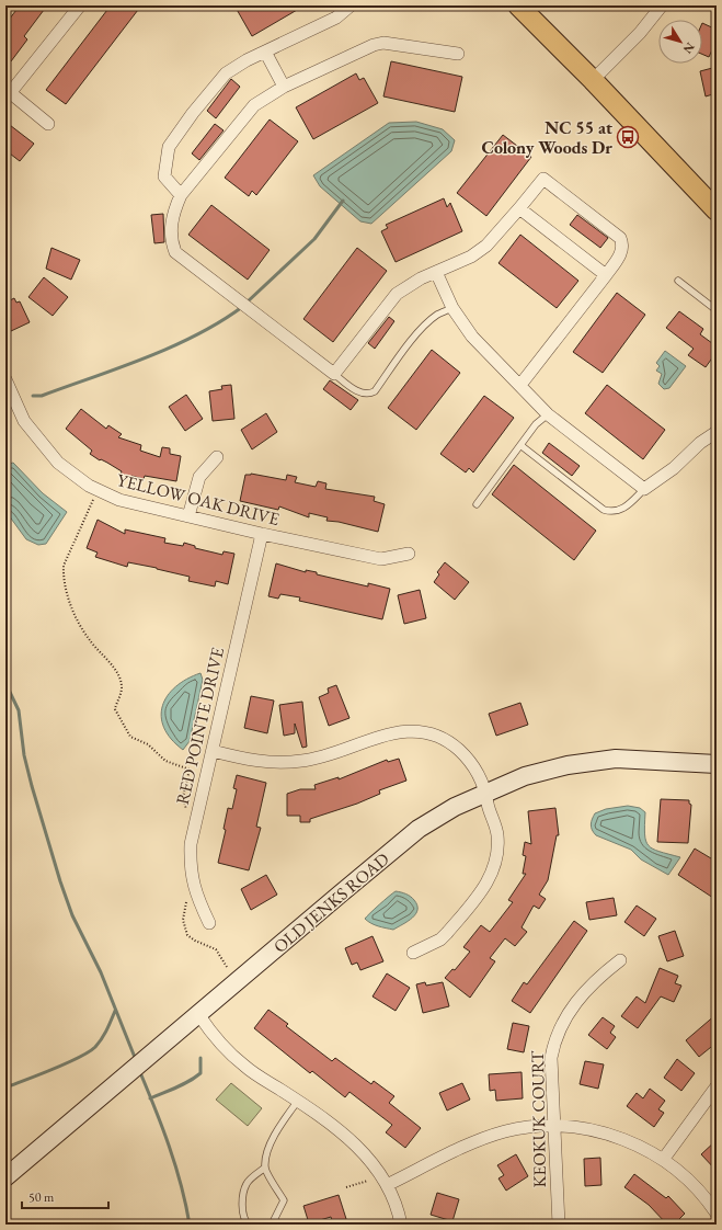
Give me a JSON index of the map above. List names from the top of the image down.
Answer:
{
  "streets": {
    "street": [
      "YELLOW OAK DRIVE",
      "RED POINTE DRIVE",
      "OLD JENKS ROAD",
      "KEOKUK COURT"
    ]
  },
  "crossings": [
    ["YELLOW OAK DRIVE", "RED POINTE DRIVE"]
  ],
  "places": {
    "bus stop": ["NC 55 at Colony Woods Dr"]
  },
  "scale_bar": "50 m",
  "north": "bottom right"
}
